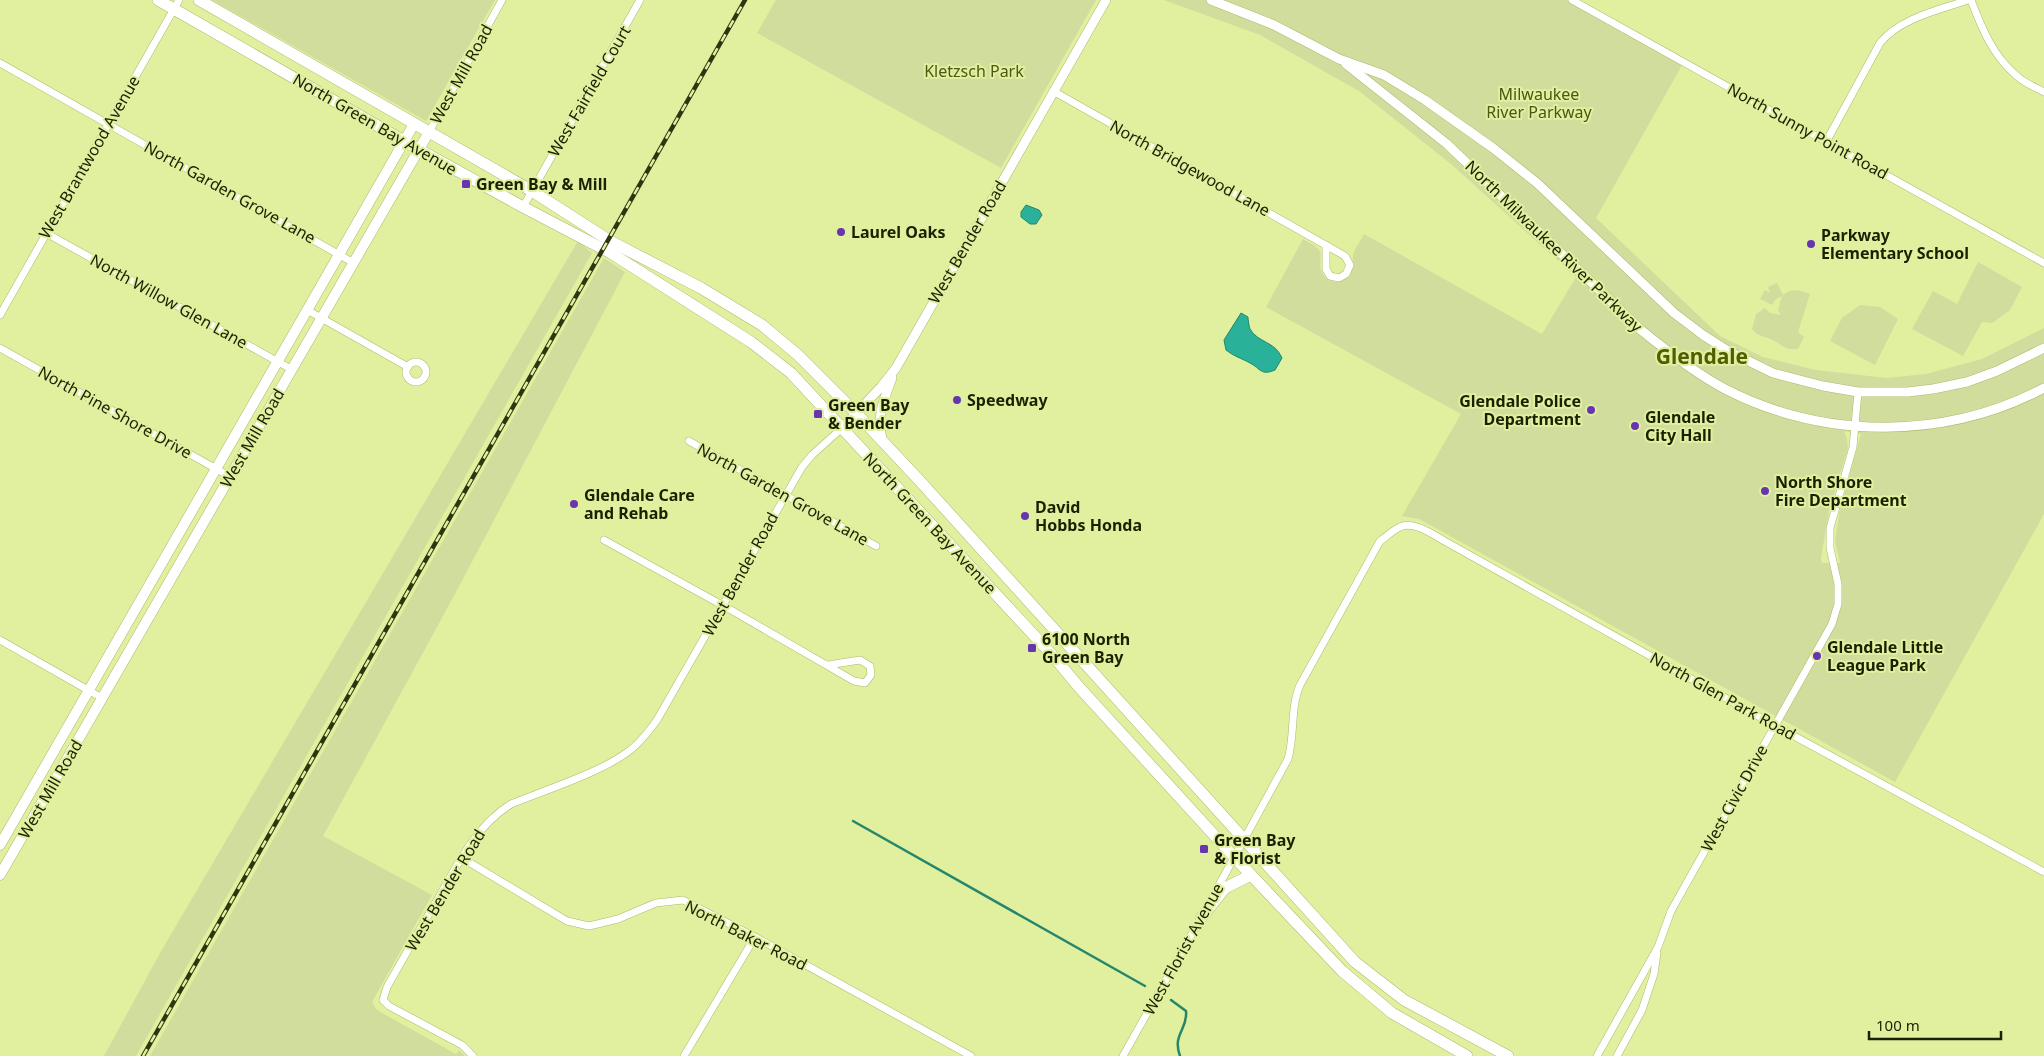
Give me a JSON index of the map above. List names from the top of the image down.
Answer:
{
  "streets": {
    "main road": ["West Mill Road", "North Green Bay Avenue"],
    "street": [
      "West Fairfield Court",
      "North Sunny Point Road",
      "West Brantwood Avenue",
      "North Bridgewood Lane",
      "North Garden Grove Lane",
      "West Bender Road",
      "North Milwaukee River Parkway",
      "North Willow Glen Lane",
      "North Pine Shore Drive",
      "North Glen Park Road",
      "West Civic Drive",
      "North Baker Road",
      "West Florist Avenue"
    ]
  },
  "crossings": [
    ["West Mill Road", "North Green Bay Avenue"],
    ["West Mill Road", "North Garden Grove Lane"],
    ["West Mill Road", "North Willow Glen Lane"],
    ["West Mill Road", "North Pine Shore Drive"],
    ["West Fairfield Court", "North Green Bay Avenue"],
    ["North Green Bay Avenue", "West Brantwood Avenue"],
    ["North Green Bay Avenue", "West Bender Road"],
    ["North Green Bay Avenue", "West Florist Avenue"],
    ["West Brantwood Avenue", "North Garden Grove Lane"],
    ["West Brantwood Avenue", "North Willow Glen Lane"],
    ["North Bridgewood Lane", "West Bender Road"],
    ["North Garden Grove Lane", "West Bender Road"],
    ["West Bender Road", "North Baker Road"],
    ["North Milwaukee River Parkway", "West Civic Drive"],
    ["North Glen Park Road", "West Civic Drive"],
    ["North Glen Park Road", "West Florist Avenue"]
  ],
  "districts": ["Glendale"],
  "parks": ["Kletzsch Park", "Milwaukee River Parkway"],
  "places": {
    "transit": [
      "Green Bay & Mill",
      "Green Bay & Bender",
      "6100 North Green Bay",
      "Green Bay & Florist"
    ],
    "other": [
      "Laurel Oaks",
      "Parkway Elementary School",
      "Speedway",
      "Glendale Police Department",
      "Glendale City Hall",
      "North Shore Fire Department",
      "Glendale Care and Rehab",
      "David Hobbs Honda",
      "Glendale Little League Park"
    ]
  },
  "scale_bar": "100 m"
}
